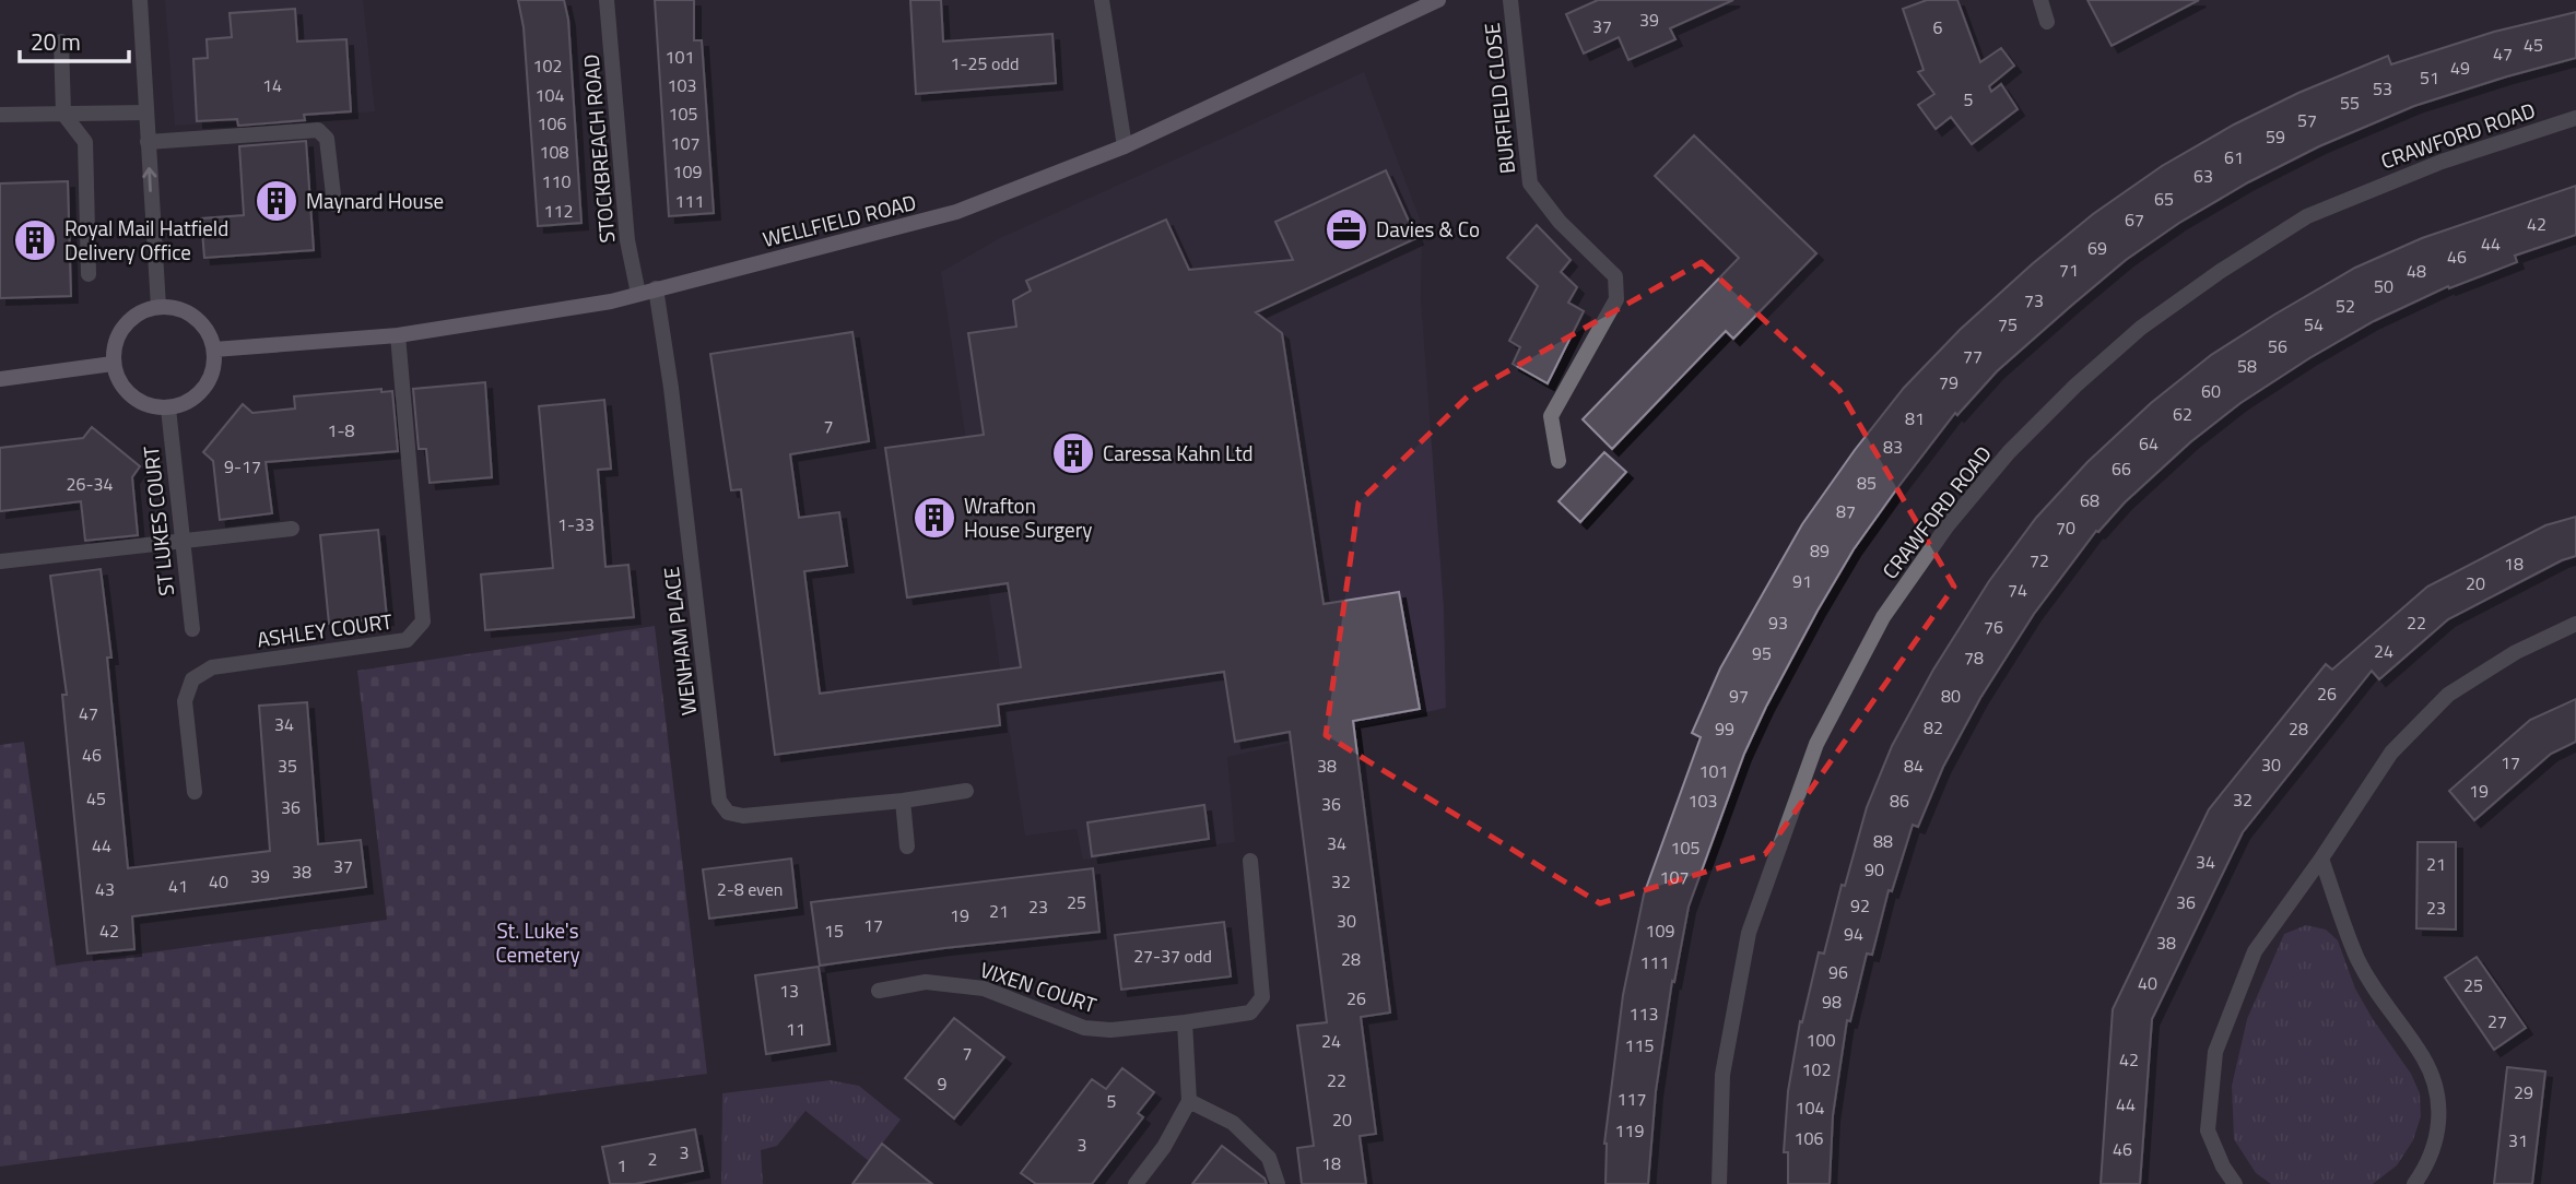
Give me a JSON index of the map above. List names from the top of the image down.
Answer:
{
  "streets": {
    "main road": ["WELLFIELD ROAD"],
    "street": [
      "BURFIELD CLOSE",
      "CRAWFORD ROAD",
      "STOCKBREACH ROAD",
      "ST LUKES COURT",
      "ASHLEY COURT",
      "WENHAM PLACE",
      "VIXEN COURT"
    ]
  },
  "crossings": [
    ["STOCKBREACH ROAD", "WELLFIELD ROAD"],
    ["WELLFIELD ROAD", "ST LUKES COURT"],
    ["WELLFIELD ROAD", "ASHLEY COURT"],
    ["WELLFIELD ROAD", "WENHAM PLACE"]
  ],
  "parks": ["St. Luke's Cemetery"],
  "places": {
    "building": [
      "Maynard House",
      "Royal Mail Hatfield Delivery Office",
      "Caressa Kahn Ltd",
      "Wrafton House Surgery"
    ],
    "office": ["Davies & Co"]
  },
  "house_numbers": [
    "39",
    "37",
    "6",
    "45",
    "47",
    "101",
    "1-25 odd",
    "102",
    "49",
    "51",
    "14",
    "103",
    "53",
    "104",
    "5",
    "55",
    "105",
    "57",
    "106",
    "59",
    "107",
    "108",
    "61",
    "109",
    "63",
    "110",
    "65",
    "111",
    "112",
    "67",
    "42",
    "44",
    "69",
    "46",
    "71",
    "48",
    "50",
    "73",
    "52",
    "75",
    "54",
    "56",
    "77",
    "58",
    "79",
    "60",
    "62",
    "81",
    "7",
    "1-8",
    "64",
    "83",
    "9-17",
    "66",
    "85",
    "26-34",
    "68",
    "87",
    "1-33",
    "70",
    "89",
    "72",
    "18",
    "91",
    "20",
    "74",
    "93",
    "22",
    "76",
    "24",
    "95",
    "78",
    "26",
    "97",
    "80",
    "47",
    "34",
    "82",
    "99",
    "28",
    "46",
    "17",
    "30",
    "35",
    "38",
    "84",
    "101",
    "19",
    "45",
    "32",
    "103",
    "86",
    "36",
    "36",
    "88",
    "34",
    "44",
    "105",
    "34",
    "21",
    "37",
    "90",
    "38",
    "39",
    "107",
    "40",
    "32",
    "41",
    "43",
    "2-8 even",
    "25",
    "36",
    "92",
    "23",
    "23",
    "21",
    "19",
    "30",
    "17",
    "42",
    "15",
    "109",
    "94",
    "38",
    "27-37 odd",
    "28",
    "111",
    "96",
    "40",
    "25",
    "13",
    "26",
    "98",
    "113",
    "27",
    "11",
    "100",
    "24",
    "115",
    "7",
    "42",
    "102",
    "22",
    "9",
    "29",
    "117",
    "5",
    "44",
    "104",
    "20",
    "119",
    "106",
    "31",
    "3",
    "46",
    "3",
    "2",
    "18",
    "1"
  ],
  "scale_bar": "20 m"
}
